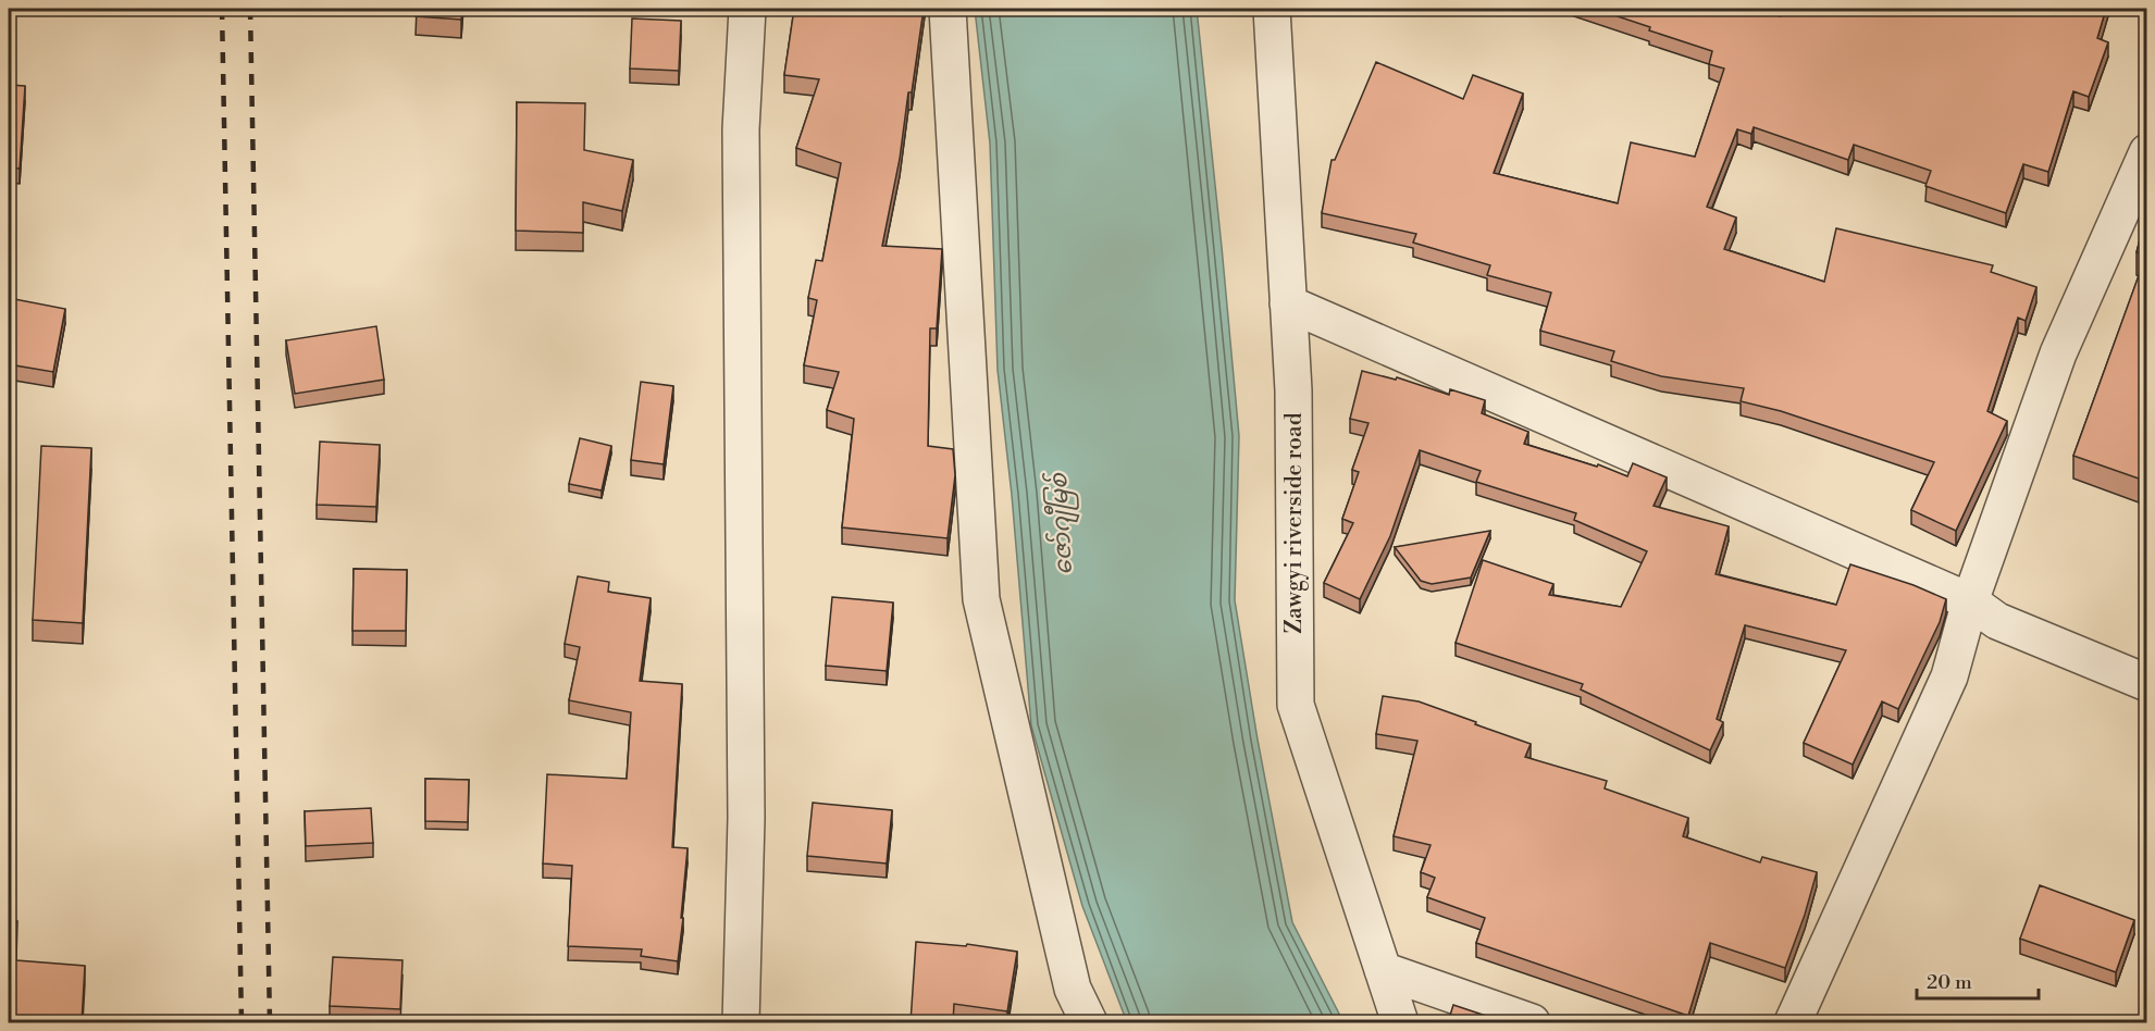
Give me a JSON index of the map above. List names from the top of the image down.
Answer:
{
  "streets": {
    "street": ["Zawgyi riverside road"]
  },
  "water": ["ဇော်ဂျီမြစ်"],
  "scale_bar": "20 m"
}
